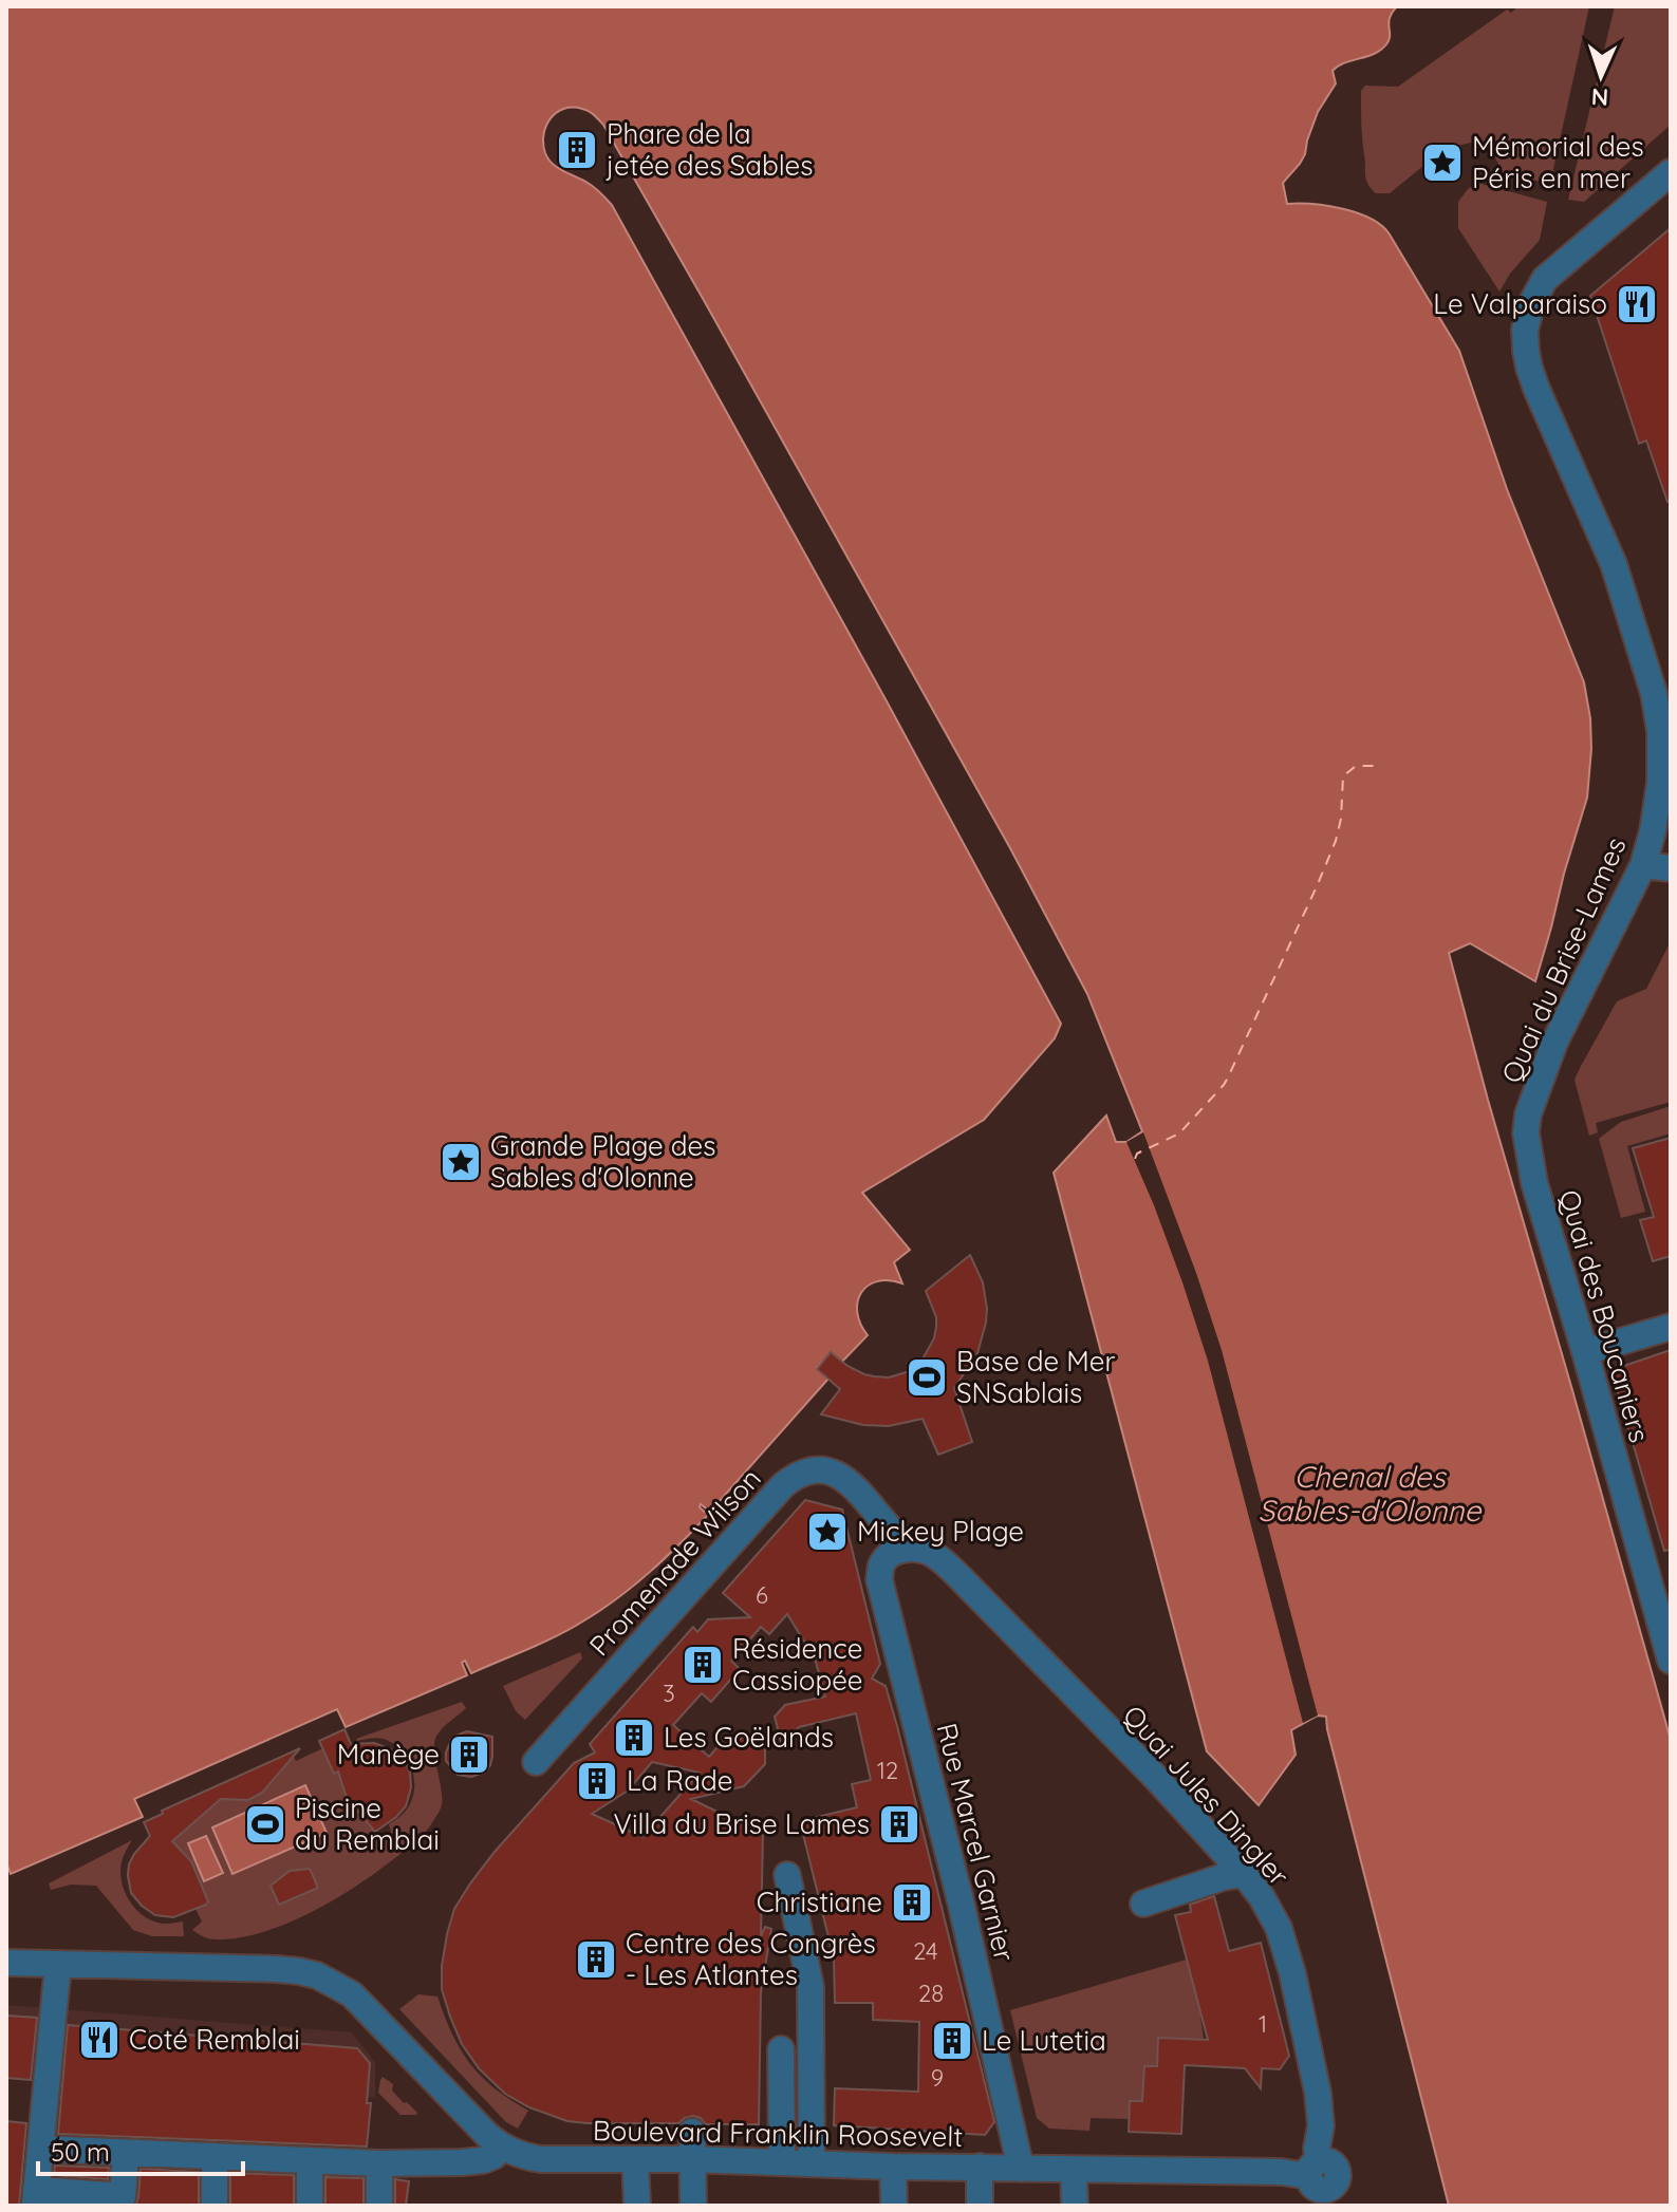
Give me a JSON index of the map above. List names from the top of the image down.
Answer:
{
  "streets": {
    "street": [
      "Quai du Brise-Lames",
      "Quai des Boucaniers",
      "Promenade Wilson",
      "Quai Jules Dingler",
      "Rue Marcel Garnier",
      "Boulevard Franklin Roosevelt"
    ]
  },
  "crossings": [
    ["Quai du Brise-Lames", "Quai des Boucaniers"],
    ["Promenade Wilson", "Quai Jules Dingler"],
    ["Promenade Wilson", "Rue Marcel Garnier"],
    ["Quai Jules Dingler", "Rue Marcel Garnier"],
    ["Quai Jules Dingler", "Boulevard Franklin Roosevelt"],
    ["Rue Marcel Garnier", "Boulevard Franklin Roosevelt"]
  ],
  "water": ["Chenal des Sables-d'Olonne"],
  "places": {
    "building": [
      "Phare de la jetée des Sables",
      "Résidence Cassiopée",
      "Les Goëlands",
      "Manège",
      "La Rade",
      "Villa du Brise Lames",
      "Christiane",
      "Centre des Congrès - Les Atlantes",
      "Le Lutetia"
    ],
    "place": ["Mémorial des Péris en mer", "Grande Plage des Sables d'Olonne", "Mickey Plage"],
    "restaurant": ["Le Valparaiso", "Coté Remblai"],
    "sports": ["Base de Mer SNSablais", "Piscine du Remblai"]
  },
  "house_numbers": [
    "6",
    "3",
    "12",
    "24",
    "28",
    "1",
    "9"
  ],
  "scale_bar": "50 m",
  "north": "bottom"
}
